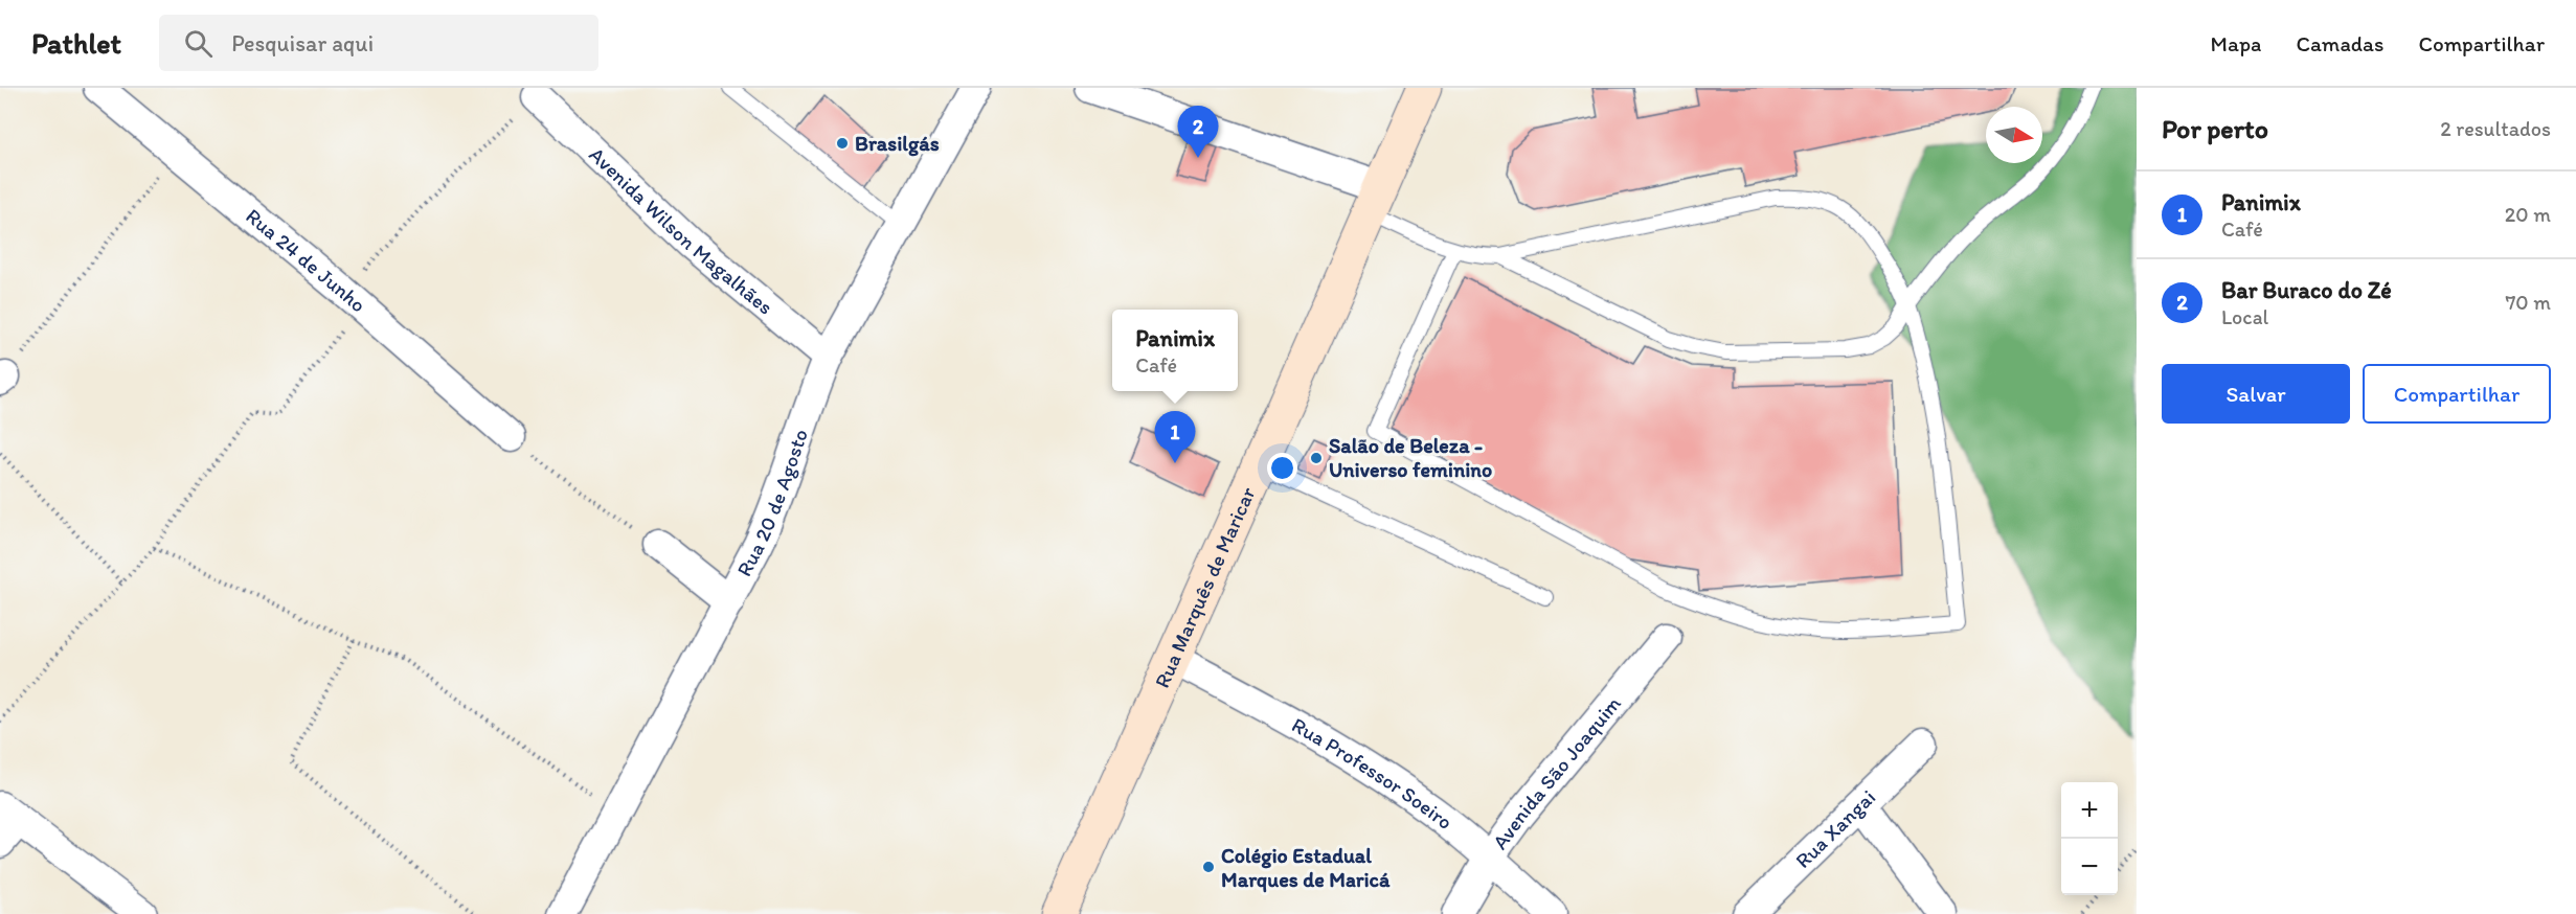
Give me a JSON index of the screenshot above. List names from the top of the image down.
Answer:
{
  "streets": {
    "main road": ["Rua Marquês de Maricar"],
    "street": [
      "Avenida Wilson Magalhães",
      "Rua 24 de Junho",
      "Rua 20 de Agosto",
      "Avenida São Joaquim",
      "Rua Professor Soeiro",
      "Rua Xangai"
    ]
  },
  "crossings": [
    ["Avenida Wilson Magalhães", "Rua 20 de Agosto"],
    ["Rua Marquês de Maricar", "Rua Professor Soeiro"],
    ["Avenida São Joaquim", "Rua Professor Soeiro"]
  ],
  "places": ["Brasilgás", "Salão de Beleza - Universo feminino", "Colégio Estadual Marques de Maricá"],
  "north": "right",
  "page": {
    "header": "Pathlet",
    "search": "Pesquisar aqui",
    "nav": ["Mapa", "Camadas", "Compartilhar"],
    "heading": ["Por perto", "2 resultados"],
    "pins": ["2", "1"],
    "list": [
      {
        "mark": "1",
        "name": "Panimix",
        "note": "Café",
        "value": "20 m"
      },
      {
        "mark": "2",
        "name": "Bar Buraco do Zé",
        "note": "Local",
        "value": "70 m"
      }
    ],
    "popup": ["Panimix", "Café"],
    "buttons": ["Salvar", "Compartilhar"],
    "map_buttons": ["+", "−"]
  }
}
